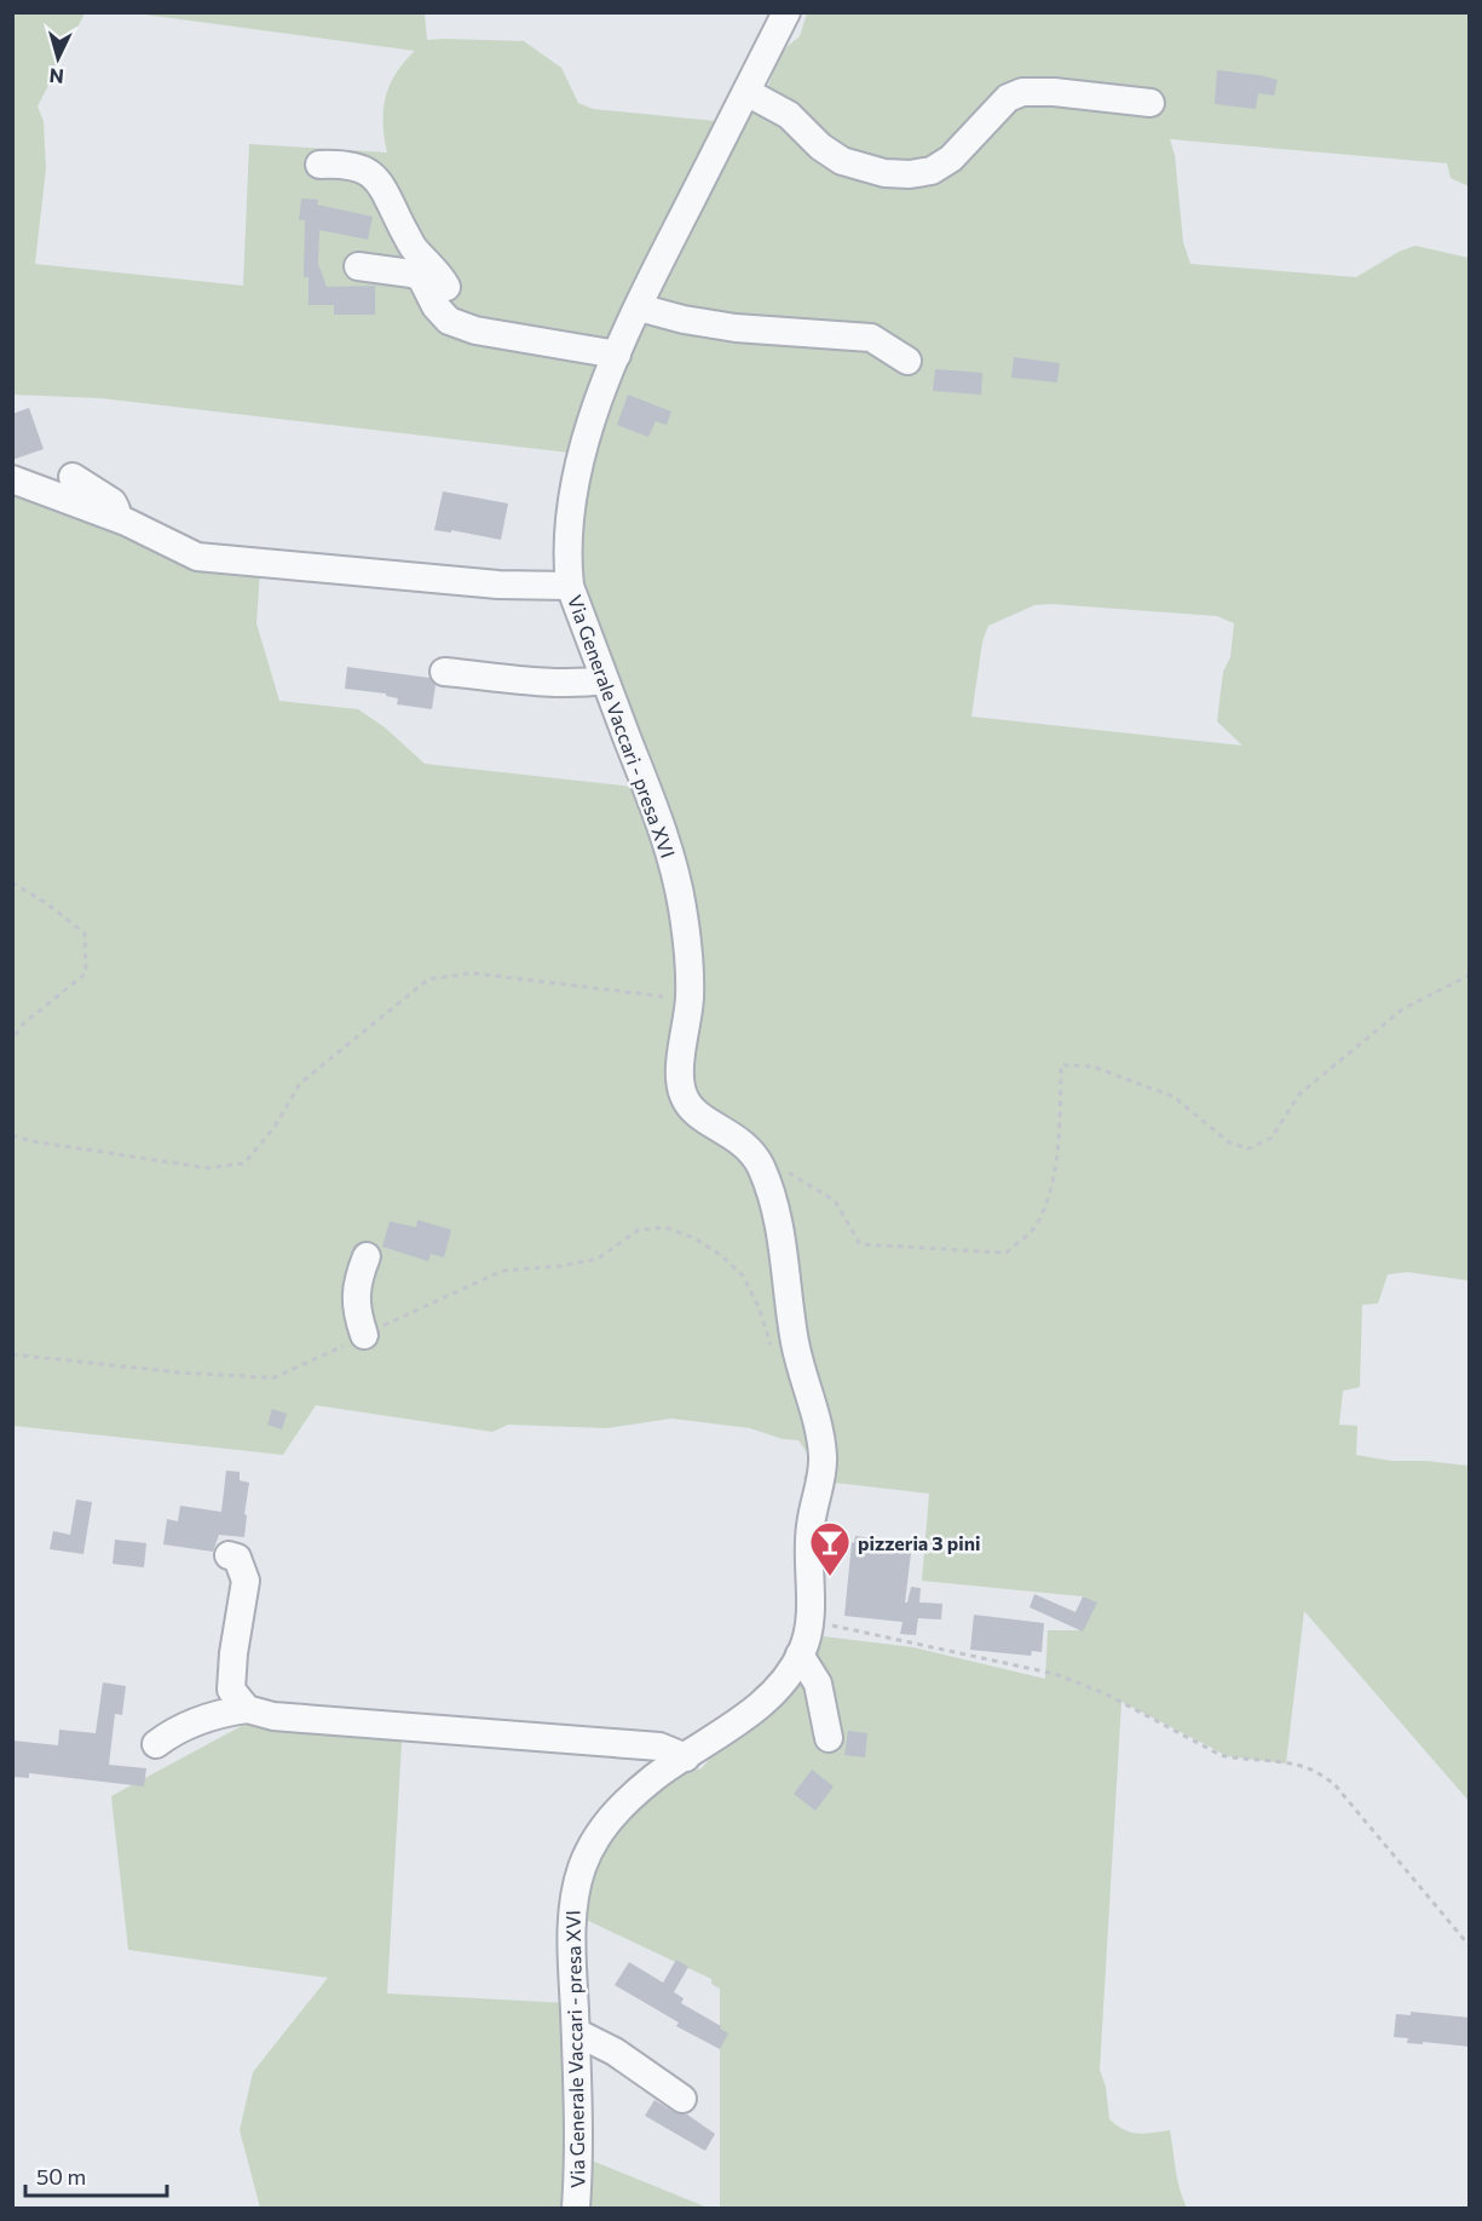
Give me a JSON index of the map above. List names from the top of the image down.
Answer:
{
  "streets": {
    "street": ["Via Generale Vaccari - presa XVI"]
  },
  "places": {
    "bar": ["pizzeria 3 pini"]
  },
  "scale_bar": "50 m",
  "north": "bottom"
}
